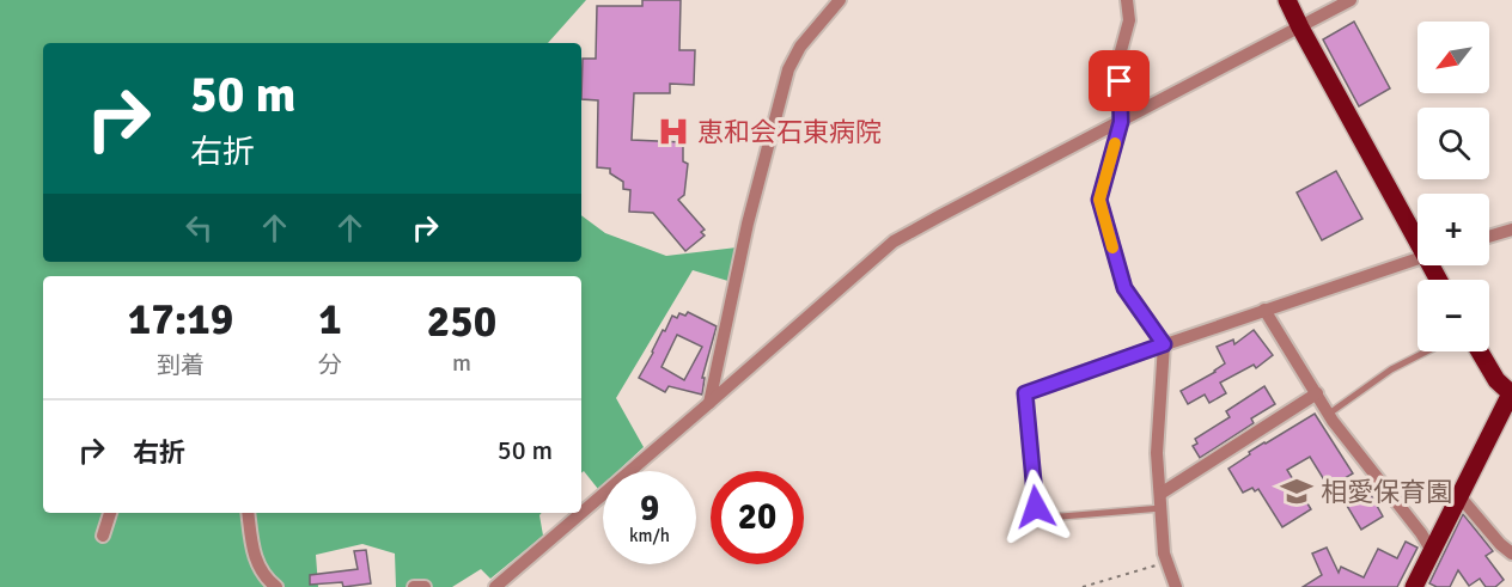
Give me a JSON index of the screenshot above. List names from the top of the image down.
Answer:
{
  "places": {
    "hospital": ["恵和会石東病院"],
    "school or university": ["相愛保育園"]
  },
  "north": "bottom left",
  "page": {
    "map_buttons": ["+", "−"],
    "turn": ["50 m", "右折"],
    "eta": [
      "17:19",
      "到着",
      "1",
      "分",
      "250",
      "m"
    ],
    "list": [
      {
        "name": "右折",
        "value": "50 m"
      }
    ],
    "speed": "9 km/h",
    "limit": "20"
  }
}
